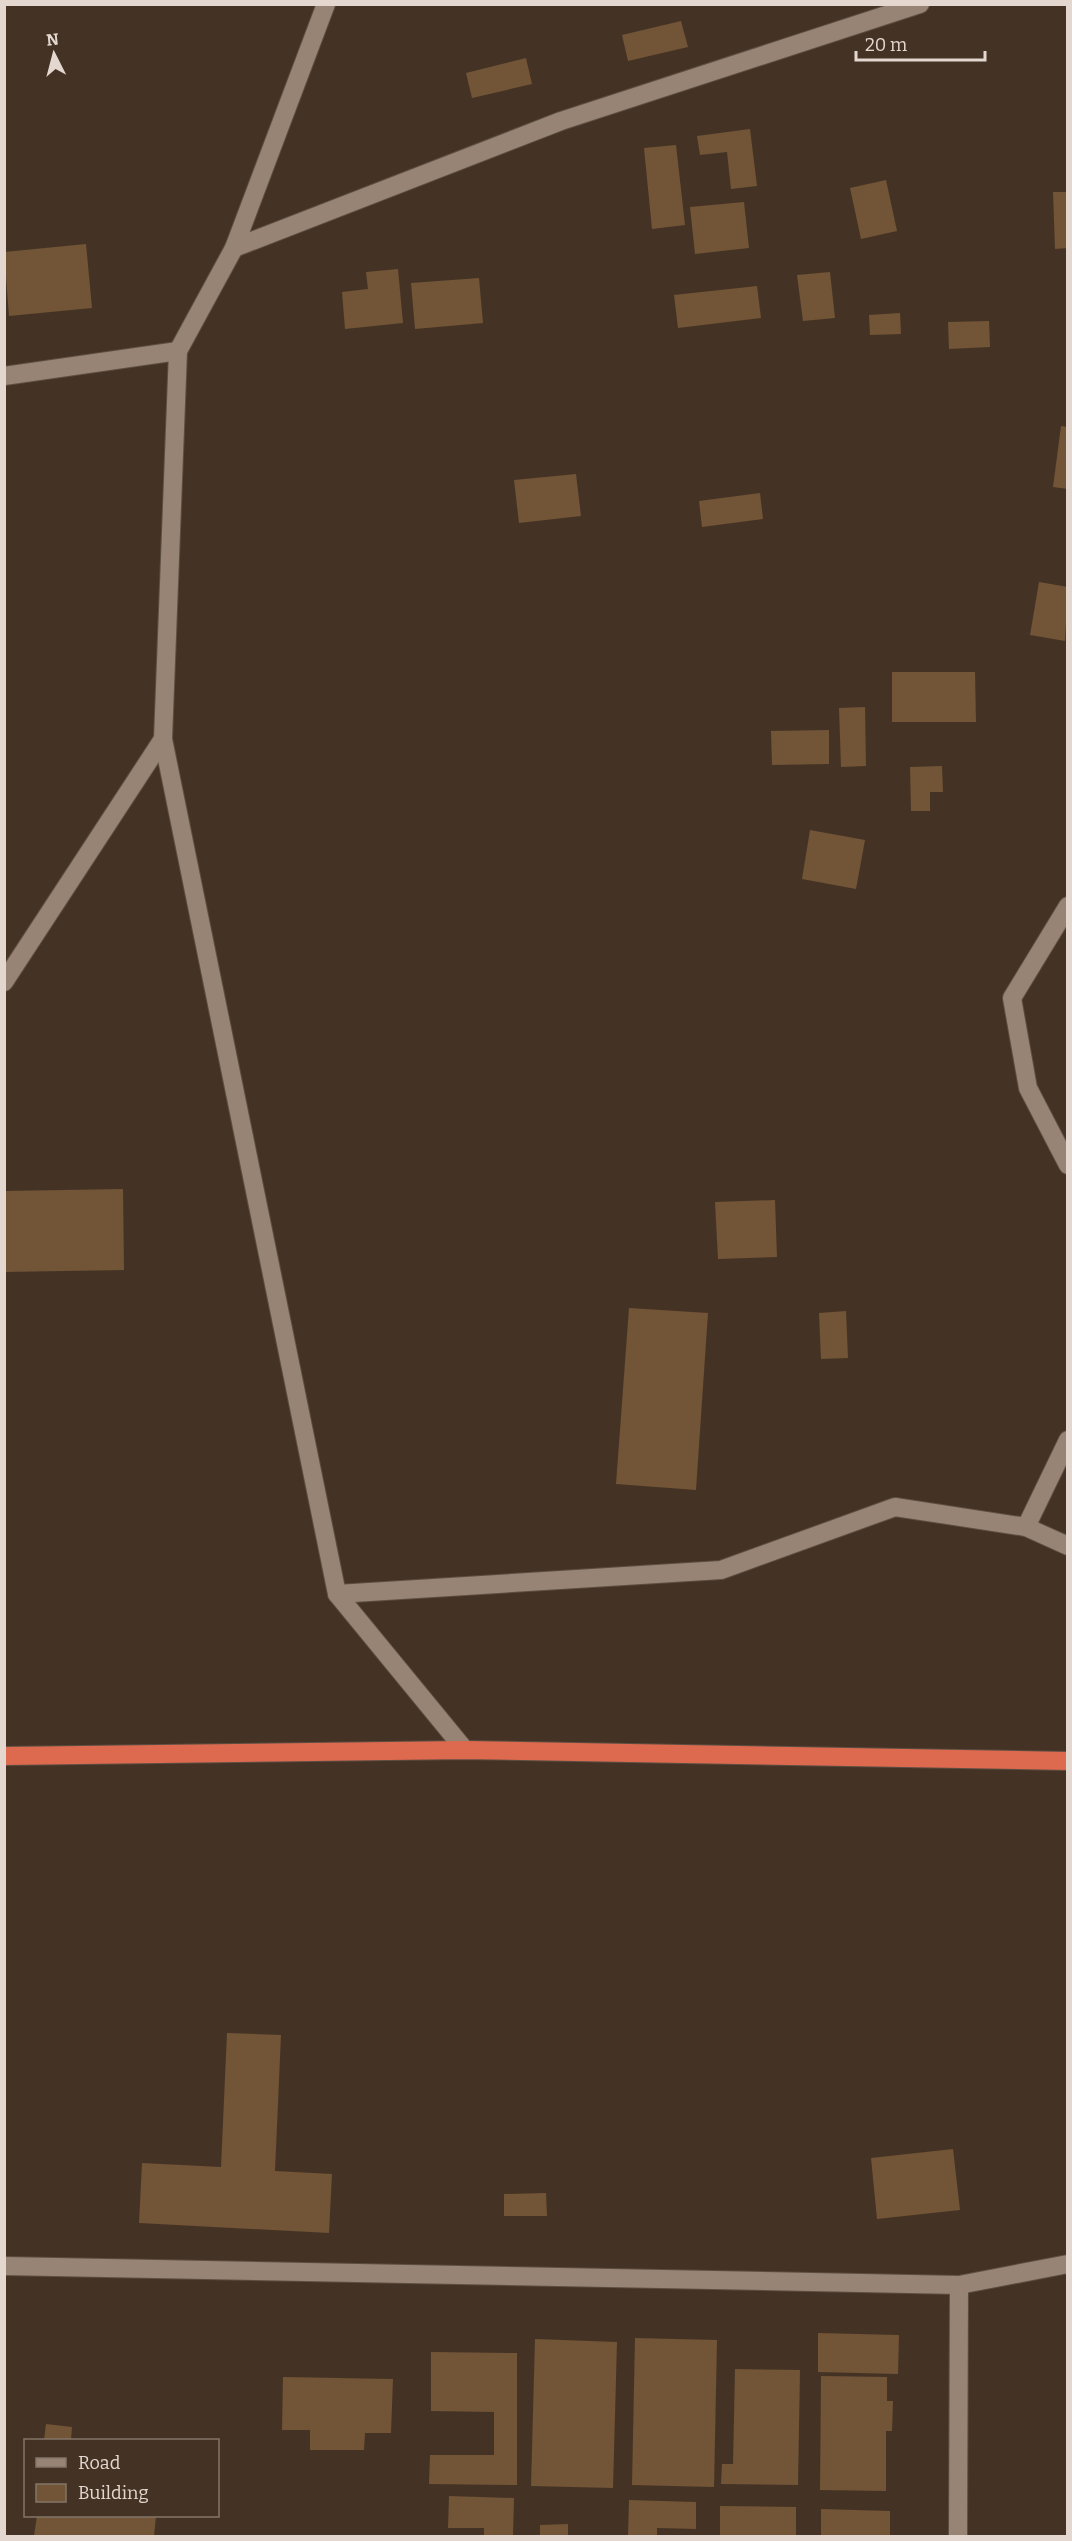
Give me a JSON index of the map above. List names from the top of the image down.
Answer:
{
  "legend": ["Road", "Building"],
  "scale_bar": "20 m",
  "north": "top"
}
